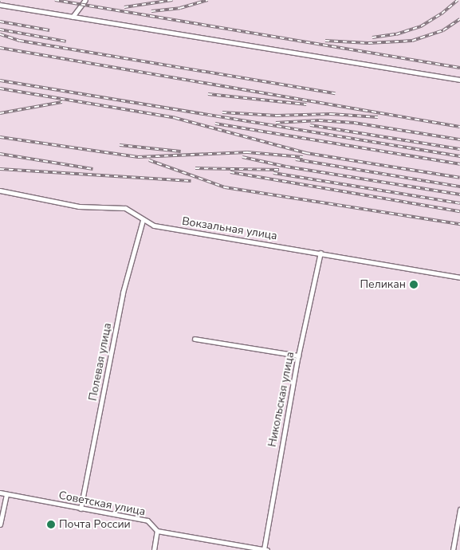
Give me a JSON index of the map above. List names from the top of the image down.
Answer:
{
  "streets": {
    "street": [
      "Вокзальная улица",
      "Полевая улица",
      "Никольская улица",
      "Советская улица"
    ]
  },
  "crossings": [
    ["Вокзальная улица", "Полевая улица"],
    ["Вокзальная улица", "Никольская улица"],
    ["Полевая улица", "Советская улица"],
    ["Никольская улица", "Советская улица"]
  ],
  "places": ["Пеликан", "Почта России"]
}
